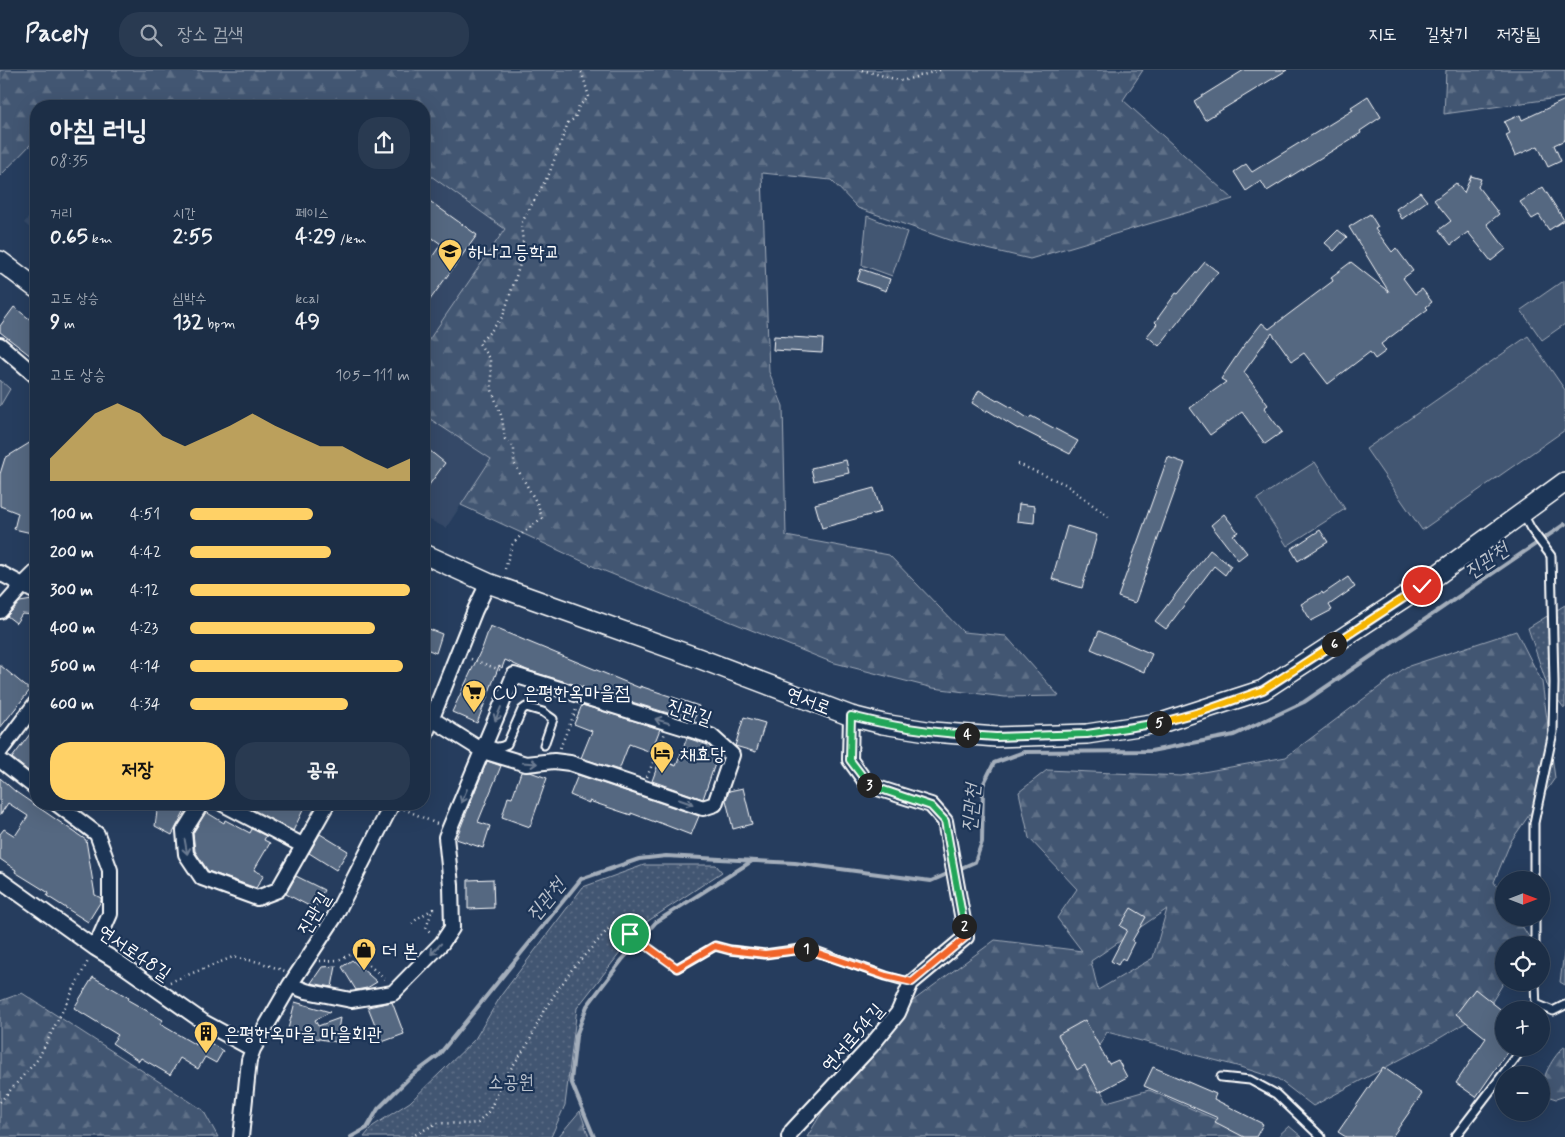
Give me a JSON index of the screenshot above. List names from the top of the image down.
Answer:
{
  "streets": {
    "main road": ["연서로"],
    "street": ["진관길", "연서로48길", "연서로54길"]
  },
  "crossings": [
    ["연서로", "연서로54길"],
    ["진관길", "연서로48길"]
  ],
  "water": ["진관천"],
  "parks": ["소공원"],
  "places": {
    "school or university": ["하나고등학교"],
    "supermarket": ["CU 은평한옥마을점"],
    "hotel": ["채효당"],
    "shop": ["더 본"],
    "building": ["은평한옥마을 마을회관"]
  },
  "north": "right",
  "page": {
    "header": "Pacely",
    "search": "장소 검색",
    "nav": ["지도", "길찾기", "저장됨"],
    "heading": ["아침 러닝", "08:35"],
    "stats": [
      ["거리", "0.65 km"],
      ["시간", "2:55"],
      ["페이스", "4:29 /km"],
      ["고도 상승", "9 m"],
      ["심박수", "132 bpm"],
      ["kcal", "49"]
    ],
    "chart": ["고도 상승", "105–111 m"],
    "list": [
      {
        "name": "100 m",
        "note": "4:51"
      },
      {
        "name": "200 m",
        "note": "4:42"
      },
      {
        "name": "300 m",
        "note": "4:12"
      },
      {
        "name": "400 m",
        "note": "4:23"
      },
      {
        "name": "500 m",
        "note": "4:14"
      },
      {
        "name": "600 m",
        "note": "4:34"
      }
    ],
    "pins": [
      "6",
      "5",
      "4",
      "3",
      "2",
      "1"
    ],
    "buttons": ["저장", "공유"],
    "map_buttons": ["+", "−"]
  }
}
